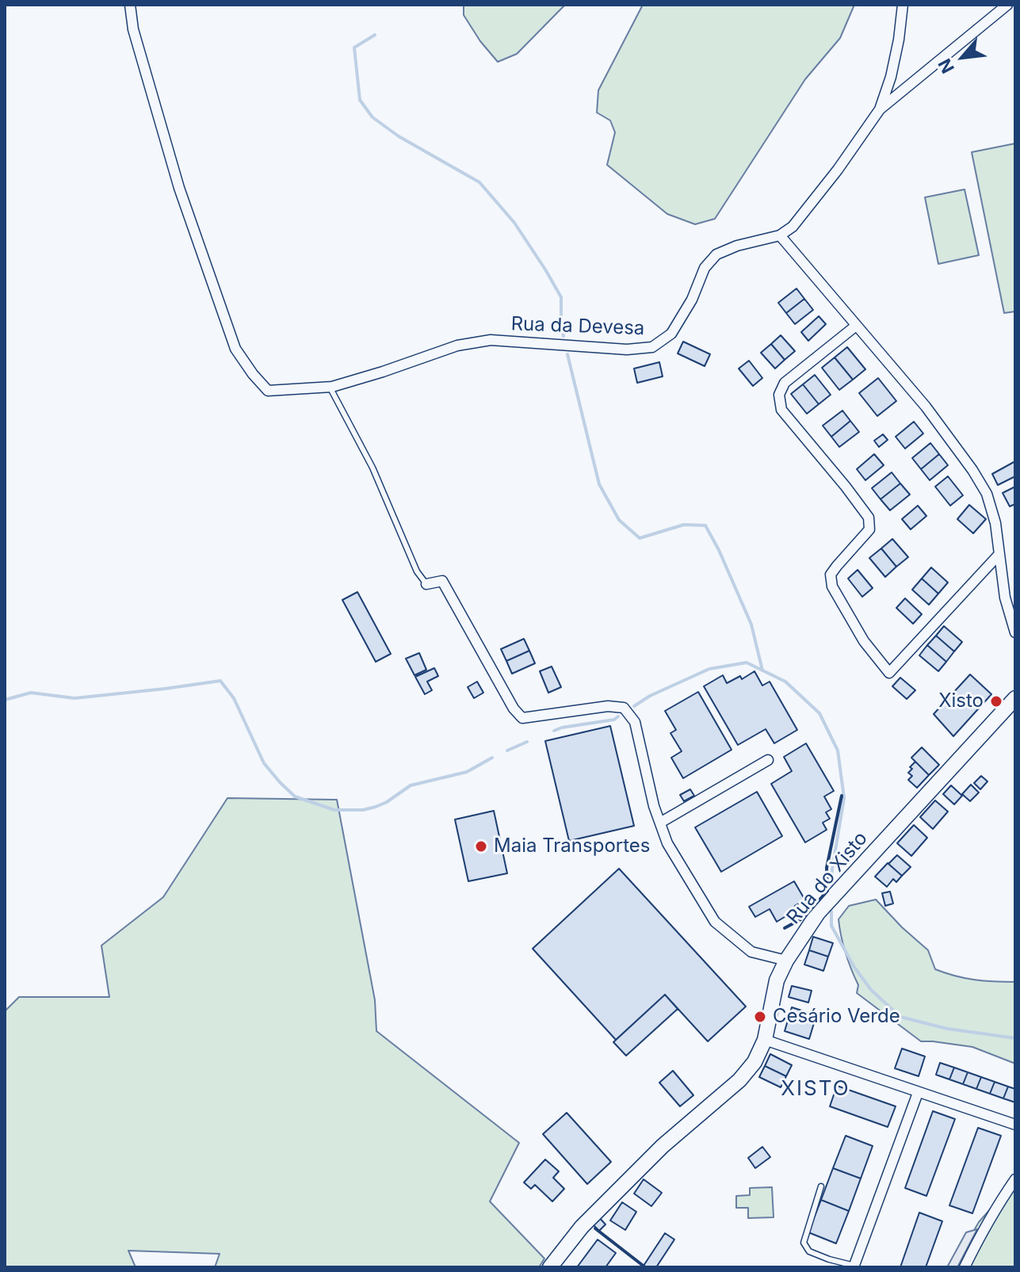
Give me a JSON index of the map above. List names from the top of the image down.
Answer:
{
  "streets": {
    "street": ["Rua da Devesa", "Rua do Xisto"]
  },
  "districts": ["XISTO"],
  "places": ["Xisto", "Maia Transportes", "Cesário Verde"],
  "north": "bottom left"
}
